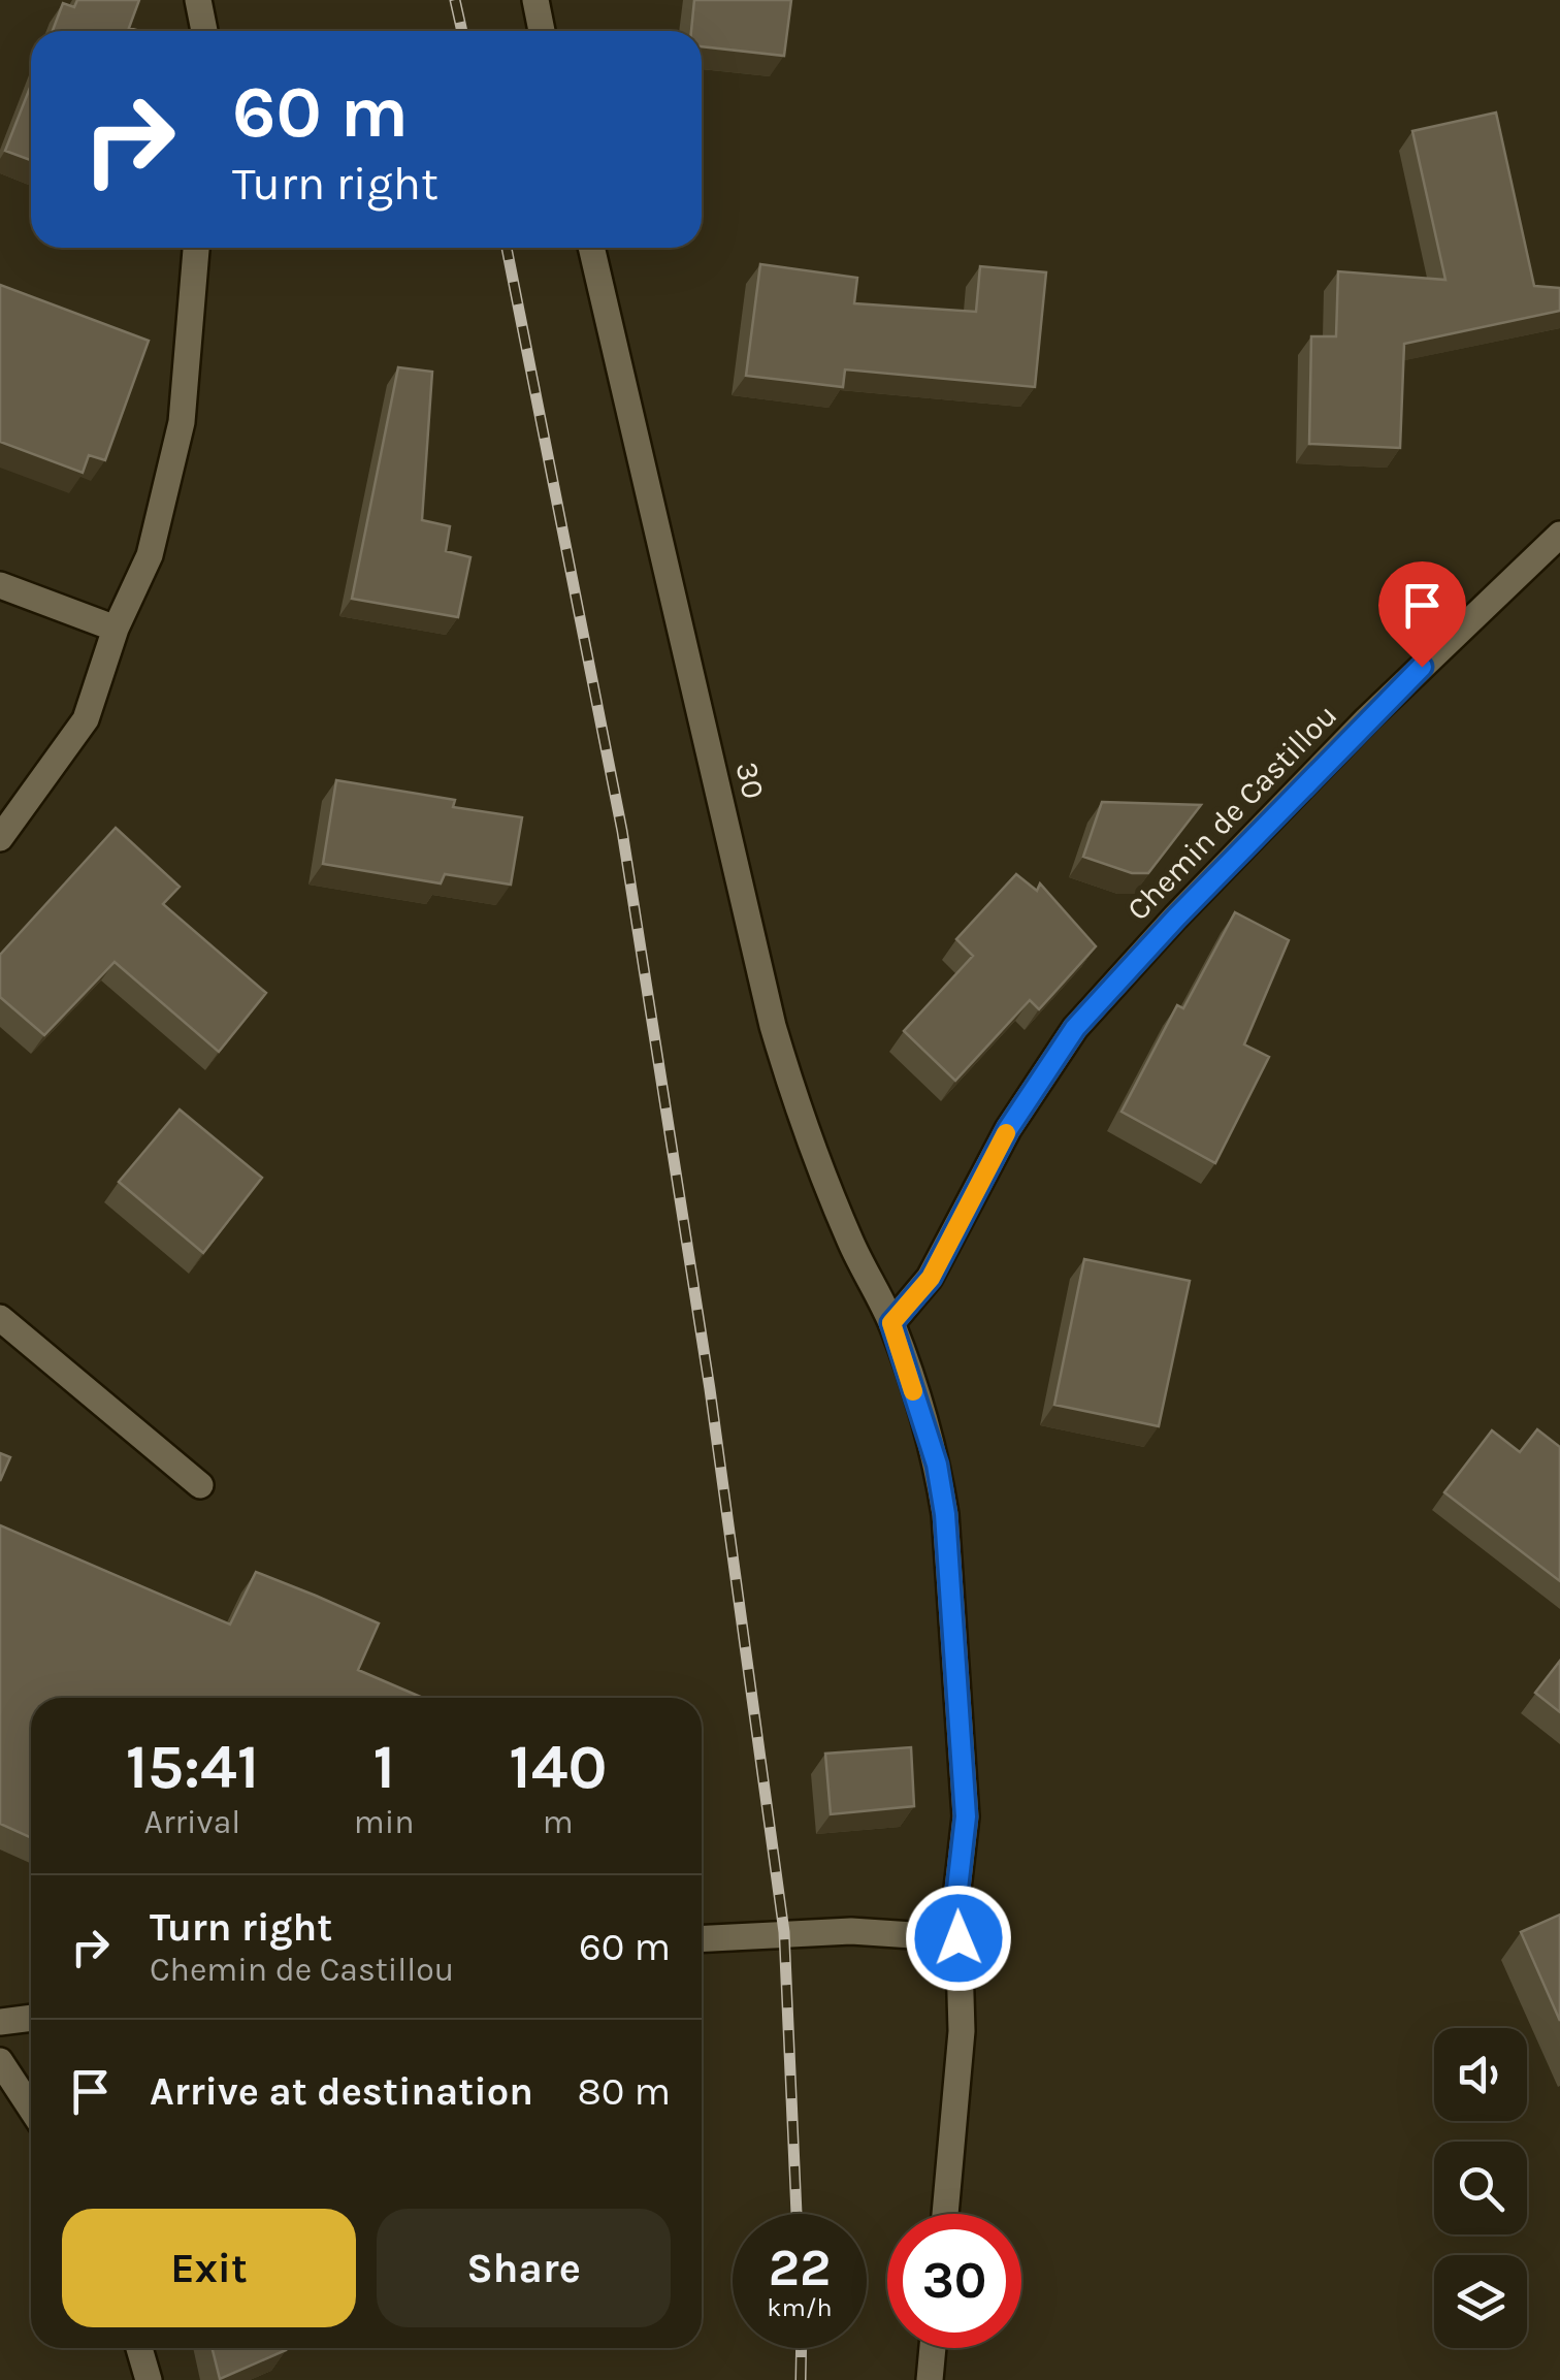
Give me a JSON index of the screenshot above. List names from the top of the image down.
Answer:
{
  "streets": {
    "street": ["30", "Chemin de Castillou"]
  },
  "crossings": [
    ["30", "Chemin de Castillou"]
  ],
  "page": {
    "turn": ["60 m", "Turn right"],
    "eta": [
      "15:41",
      "Arrival",
      "1",
      "min",
      "140",
      "m"
    ],
    "list": [
      {
        "name": "Turn right",
        "note": "Chemin de Castillou",
        "value": "60 m"
      },
      {
        "name": "Arrive at destination",
        "value": "80 m"
      }
    ],
    "buttons": ["Exit", "Share"],
    "speed": "22 km/h",
    "limit": "30"
  }
}
